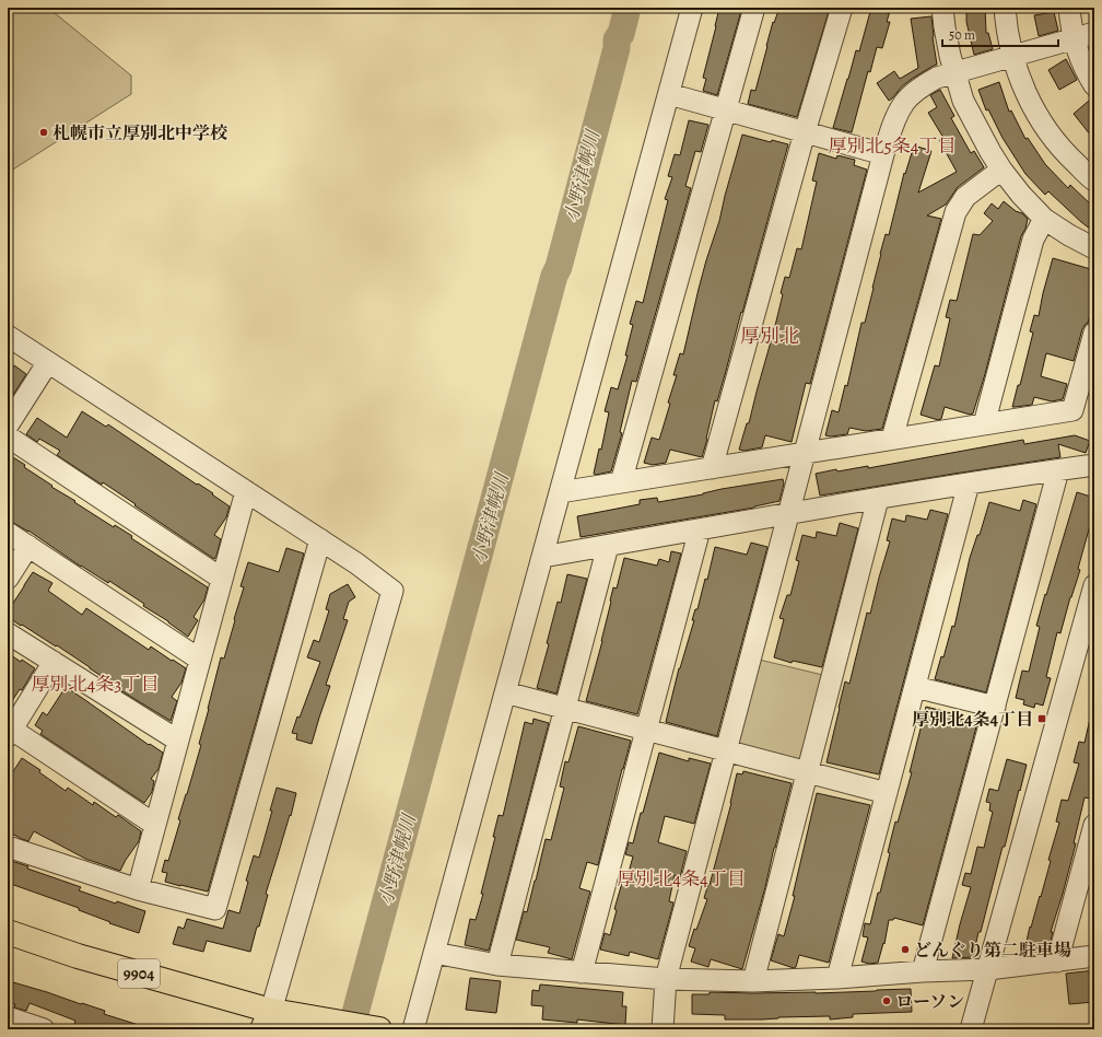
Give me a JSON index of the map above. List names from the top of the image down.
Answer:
{
  "streets": {
    "main road": ["9904"]
  },
  "districts": [
    "厚別北5条4丁目",
    "厚別北",
    "厚別北4条3丁目",
    "厚別北4条4丁目"
  ],
  "water": ["小野津幌川"],
  "places": {
    "other": ["札幌市立厚別北中学校", "どんぐり第二駐車場", "ローソン"],
    "transit": ["厚別北4条4丁目"]
  },
  "scale_bar": "50 m"
}
